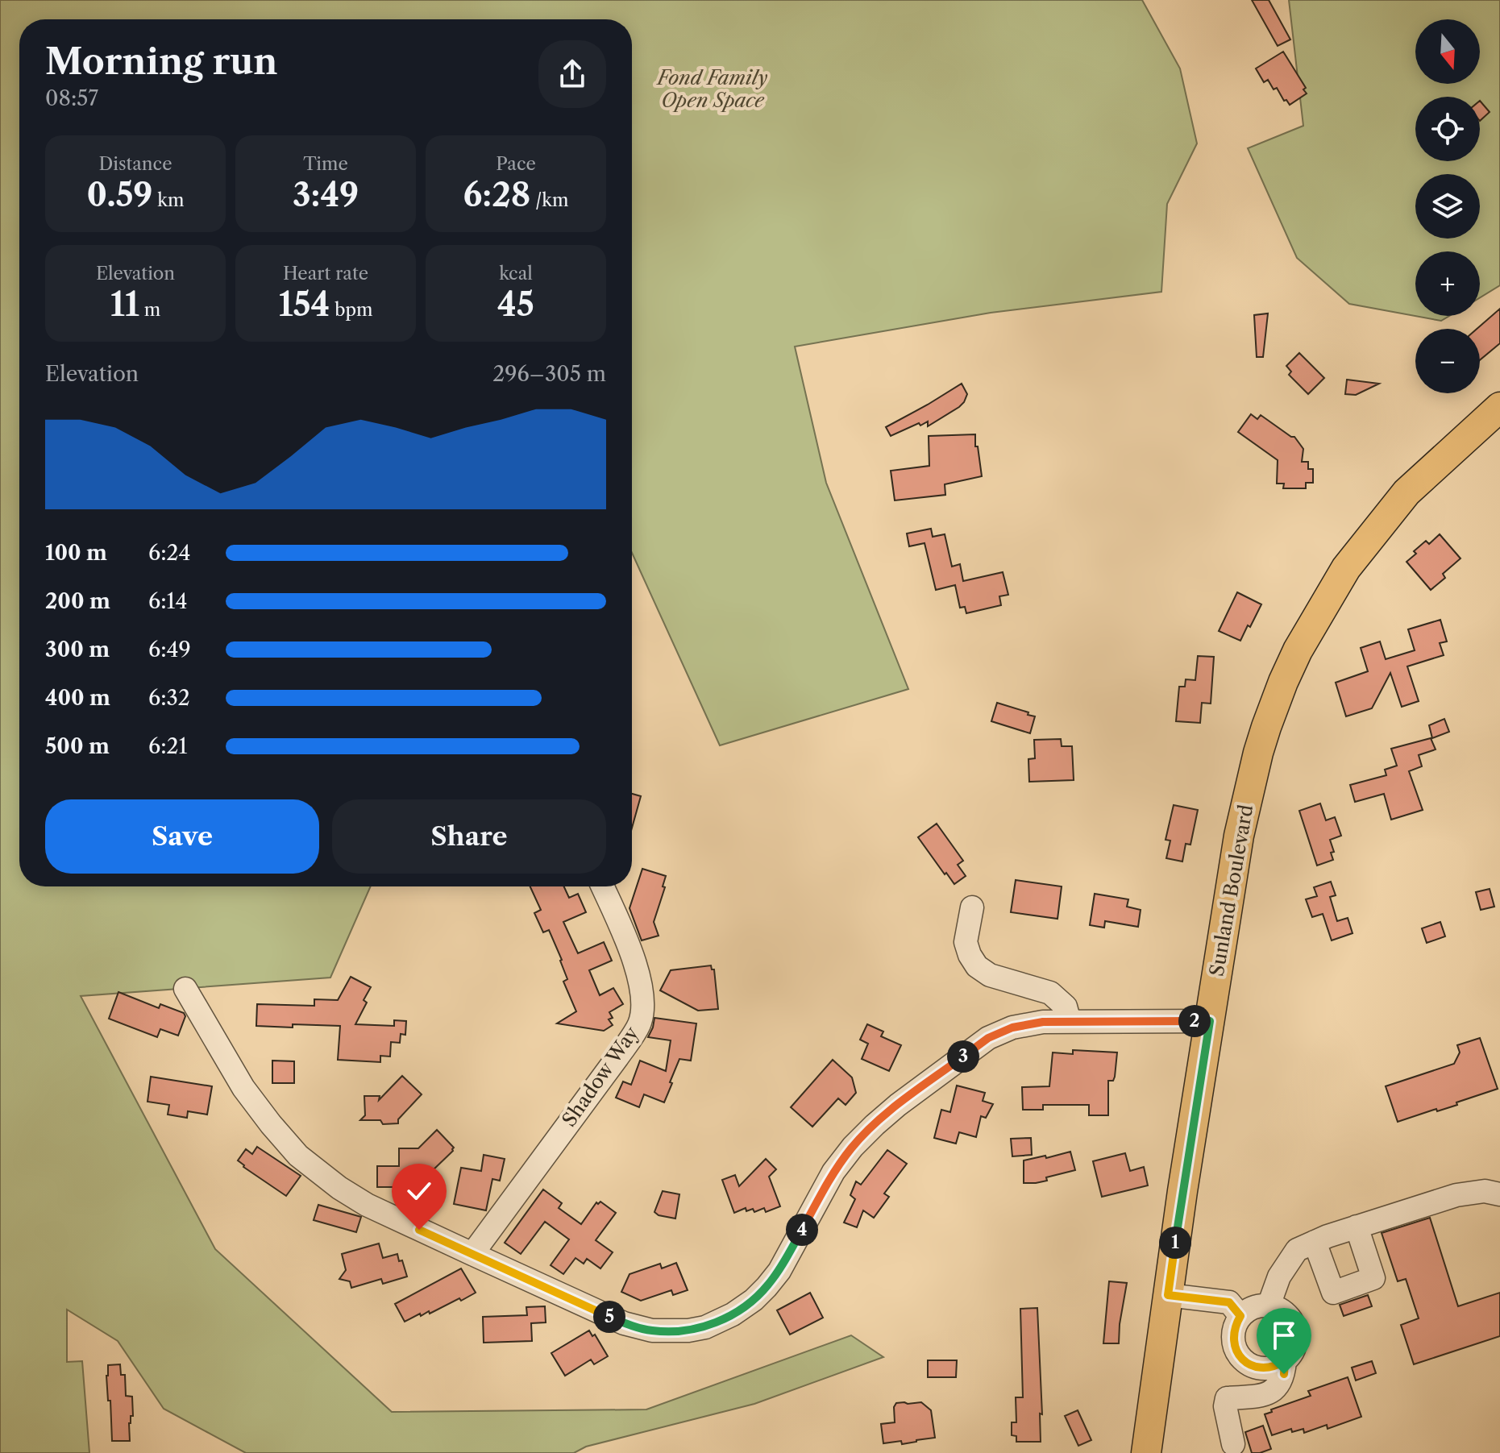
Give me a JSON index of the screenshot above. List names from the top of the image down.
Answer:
{
  "streets": {
    "main road": ["Sunland Boulevard"],
    "street": ["Shadow Way"]
  },
  "parks": ["Fond Family Open Space"],
  "north": "bottom",
  "page": {
    "map_buttons": ["+", "−"],
    "heading": ["Morning run", "08:57"],
    "stats": [
      ["Distance", "0.59 km"],
      ["Time", "3:49"],
      ["Pace", "6:28 /km"],
      ["Elevation", "11 m"],
      ["Heart rate", "154 bpm"],
      ["kcal", "45"]
    ],
    "chart": ["Elevation", "296–305 m"],
    "list": [
      {
        "name": "100 m",
        "note": "6:24"
      },
      {
        "name": "200 m",
        "note": "6:14"
      },
      {
        "name": "300 m",
        "note": "6:49"
      },
      {
        "name": "400 m",
        "note": "6:32"
      },
      {
        "name": "500 m",
        "note": "6:21"
      }
    ],
    "buttons": ["Save", "Share"],
    "pins": [
      "2",
      "3",
      "4",
      "1",
      "5"
    ]
  }
}
